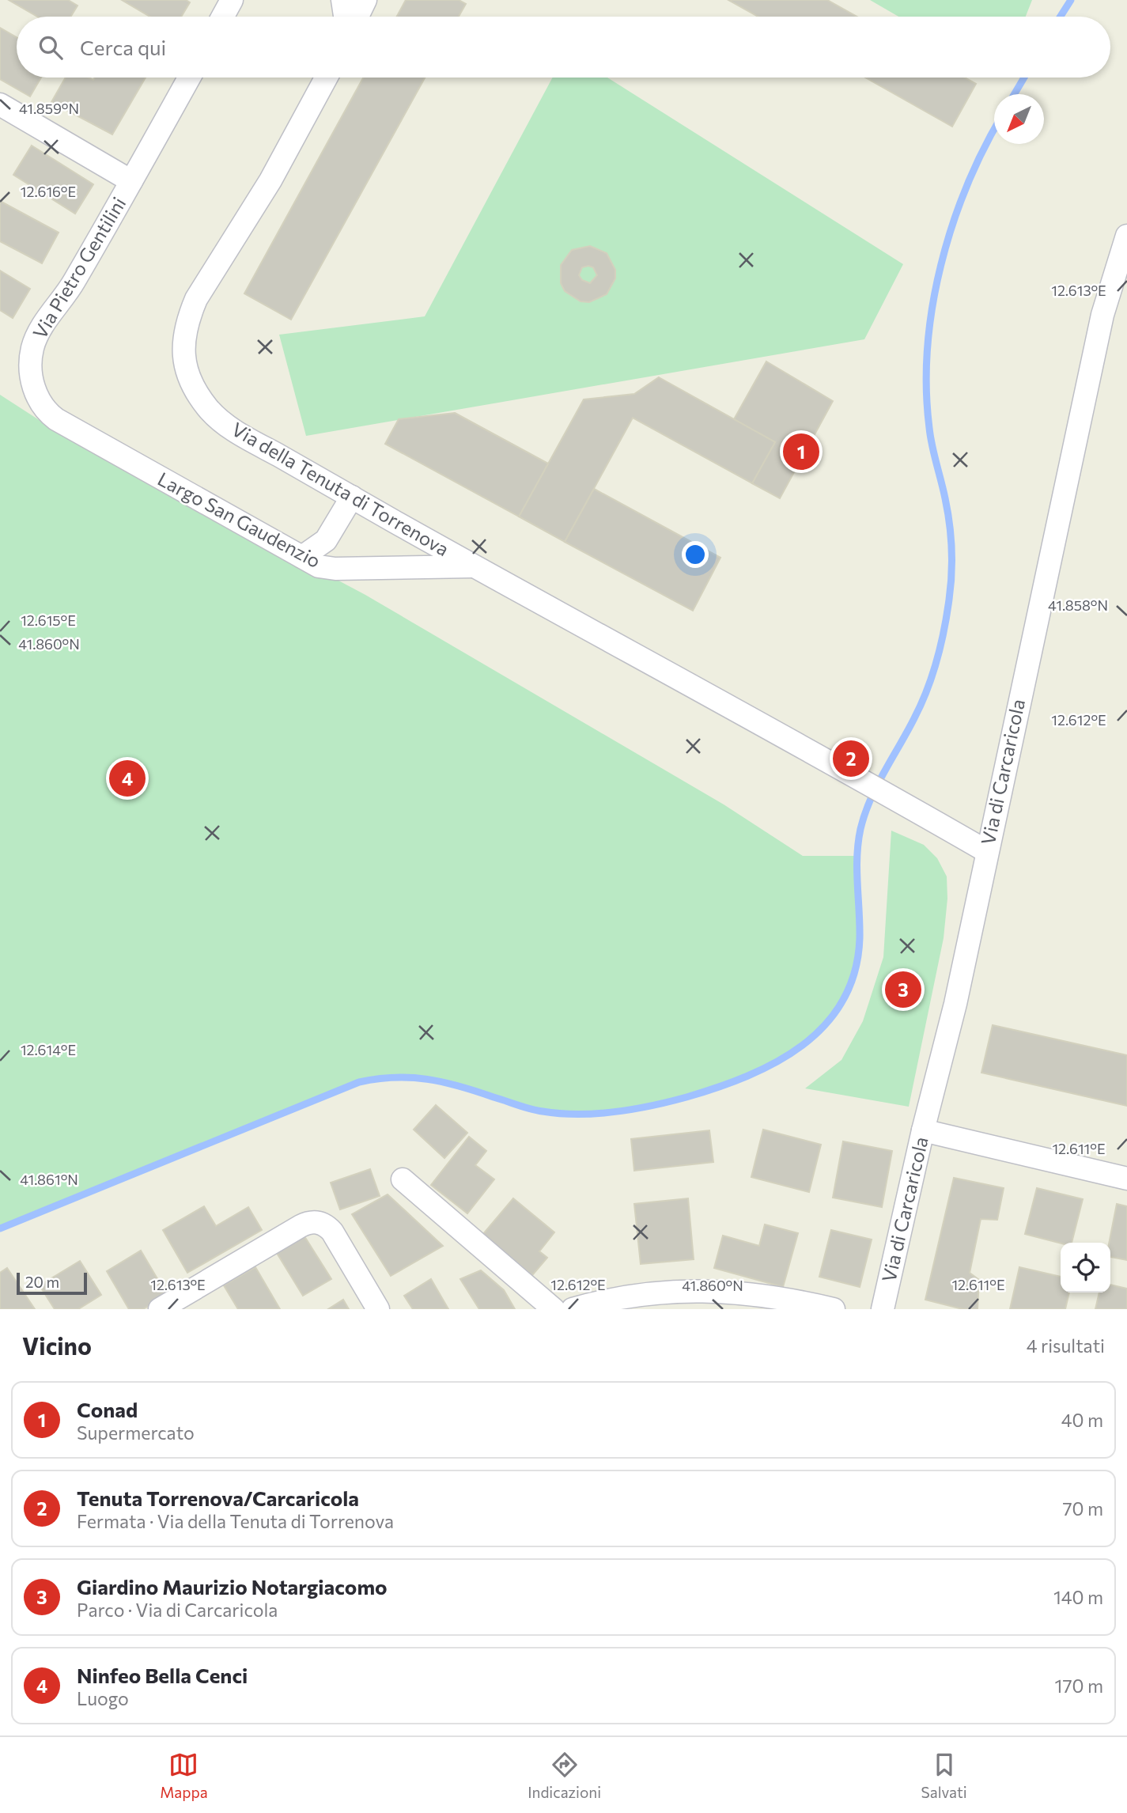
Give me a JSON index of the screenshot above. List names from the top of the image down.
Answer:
{
  "streets": {
    "street": [
      "Via Pietro Gentilini",
      "Via della Tenuta di Torrenova",
      "Largo San Gaudenzio",
      "Via di Carcaricola"
    ]
  },
  "crossings": [
    ["Via Pietro Gentilini", "Largo San Gaudenzio"],
    ["Via della Tenuta di Torrenova", "Largo San Gaudenzio"],
    ["Via della Tenuta di Torrenova", "Via di Carcaricola"]
  ],
  "scale_bar": "20 m",
  "north": "bottom left",
  "page": {
    "search": "Cerca qui",
    "pins": [
      "1",
      "2",
      "4",
      "3"
    ],
    "scale": "20 m",
    "heading": ["Vicino", "4 risultati"],
    "list": [
      {
        "mark": "1",
        "name": "Conad",
        "note": "Supermercato",
        "value": "40 m"
      },
      {
        "mark": "2",
        "name": "Tenuta Torrenova/Carcaricola",
        "note": "Fermata · Via della Tenuta di Torrenova",
        "value": "70 m"
      },
      {
        "mark": "3",
        "name": "Giardino Maurizio Notargiacomo",
        "note": "Parco · Via di Carcaricola",
        "value": "140 m"
      },
      {
        "mark": "4",
        "name": "Ninfeo Bella Cenci",
        "note": "Luogo",
        "value": "170 m"
      }
    ],
    "nav": ["Mappa", "Indicazioni", "Salvati"]
  },
  "coordinates": [
    "41.859°N",
    "12.616°E",
    "12.613°E",
    "41.858°N",
    "12.615°E",
    "41.860°N",
    "12.612°E",
    "12.614°E",
    "12.611°E",
    "41.861°N"
  ]
}
